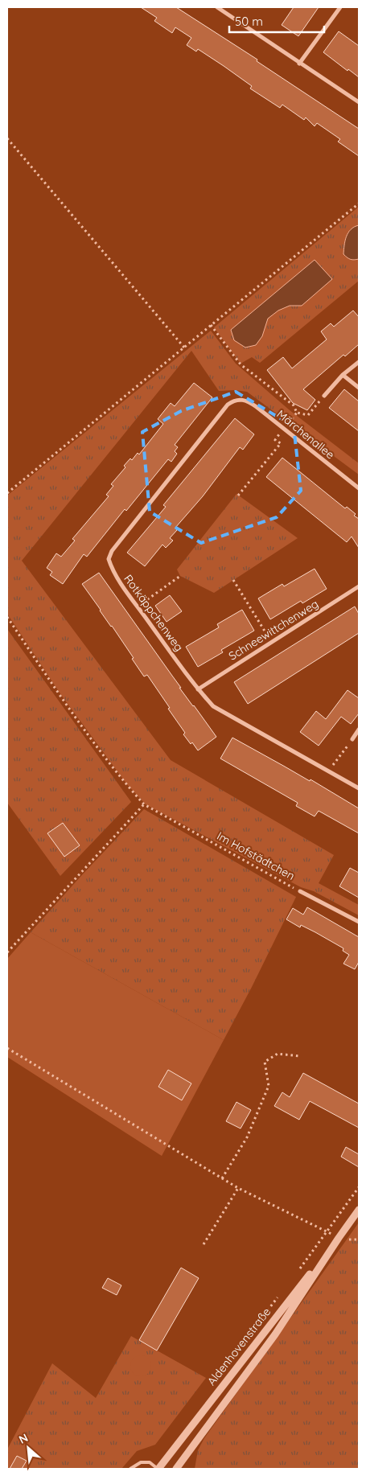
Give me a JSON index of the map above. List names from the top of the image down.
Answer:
{
  "streets": {
    "street": [
      "Märchenallee",
      "Rotkäppchenweg",
      "Schneewittchenweg",
      "Im Hofstädtchen",
      "Aldenhovenstraße"
    ]
  },
  "crossings": [
    ["Märchenallee", "Rotkäppchenweg"],
    ["Rotkäppchenweg", "Schneewittchenweg"]
  ],
  "scale_bar": "50 m",
  "north": "top left"
}
